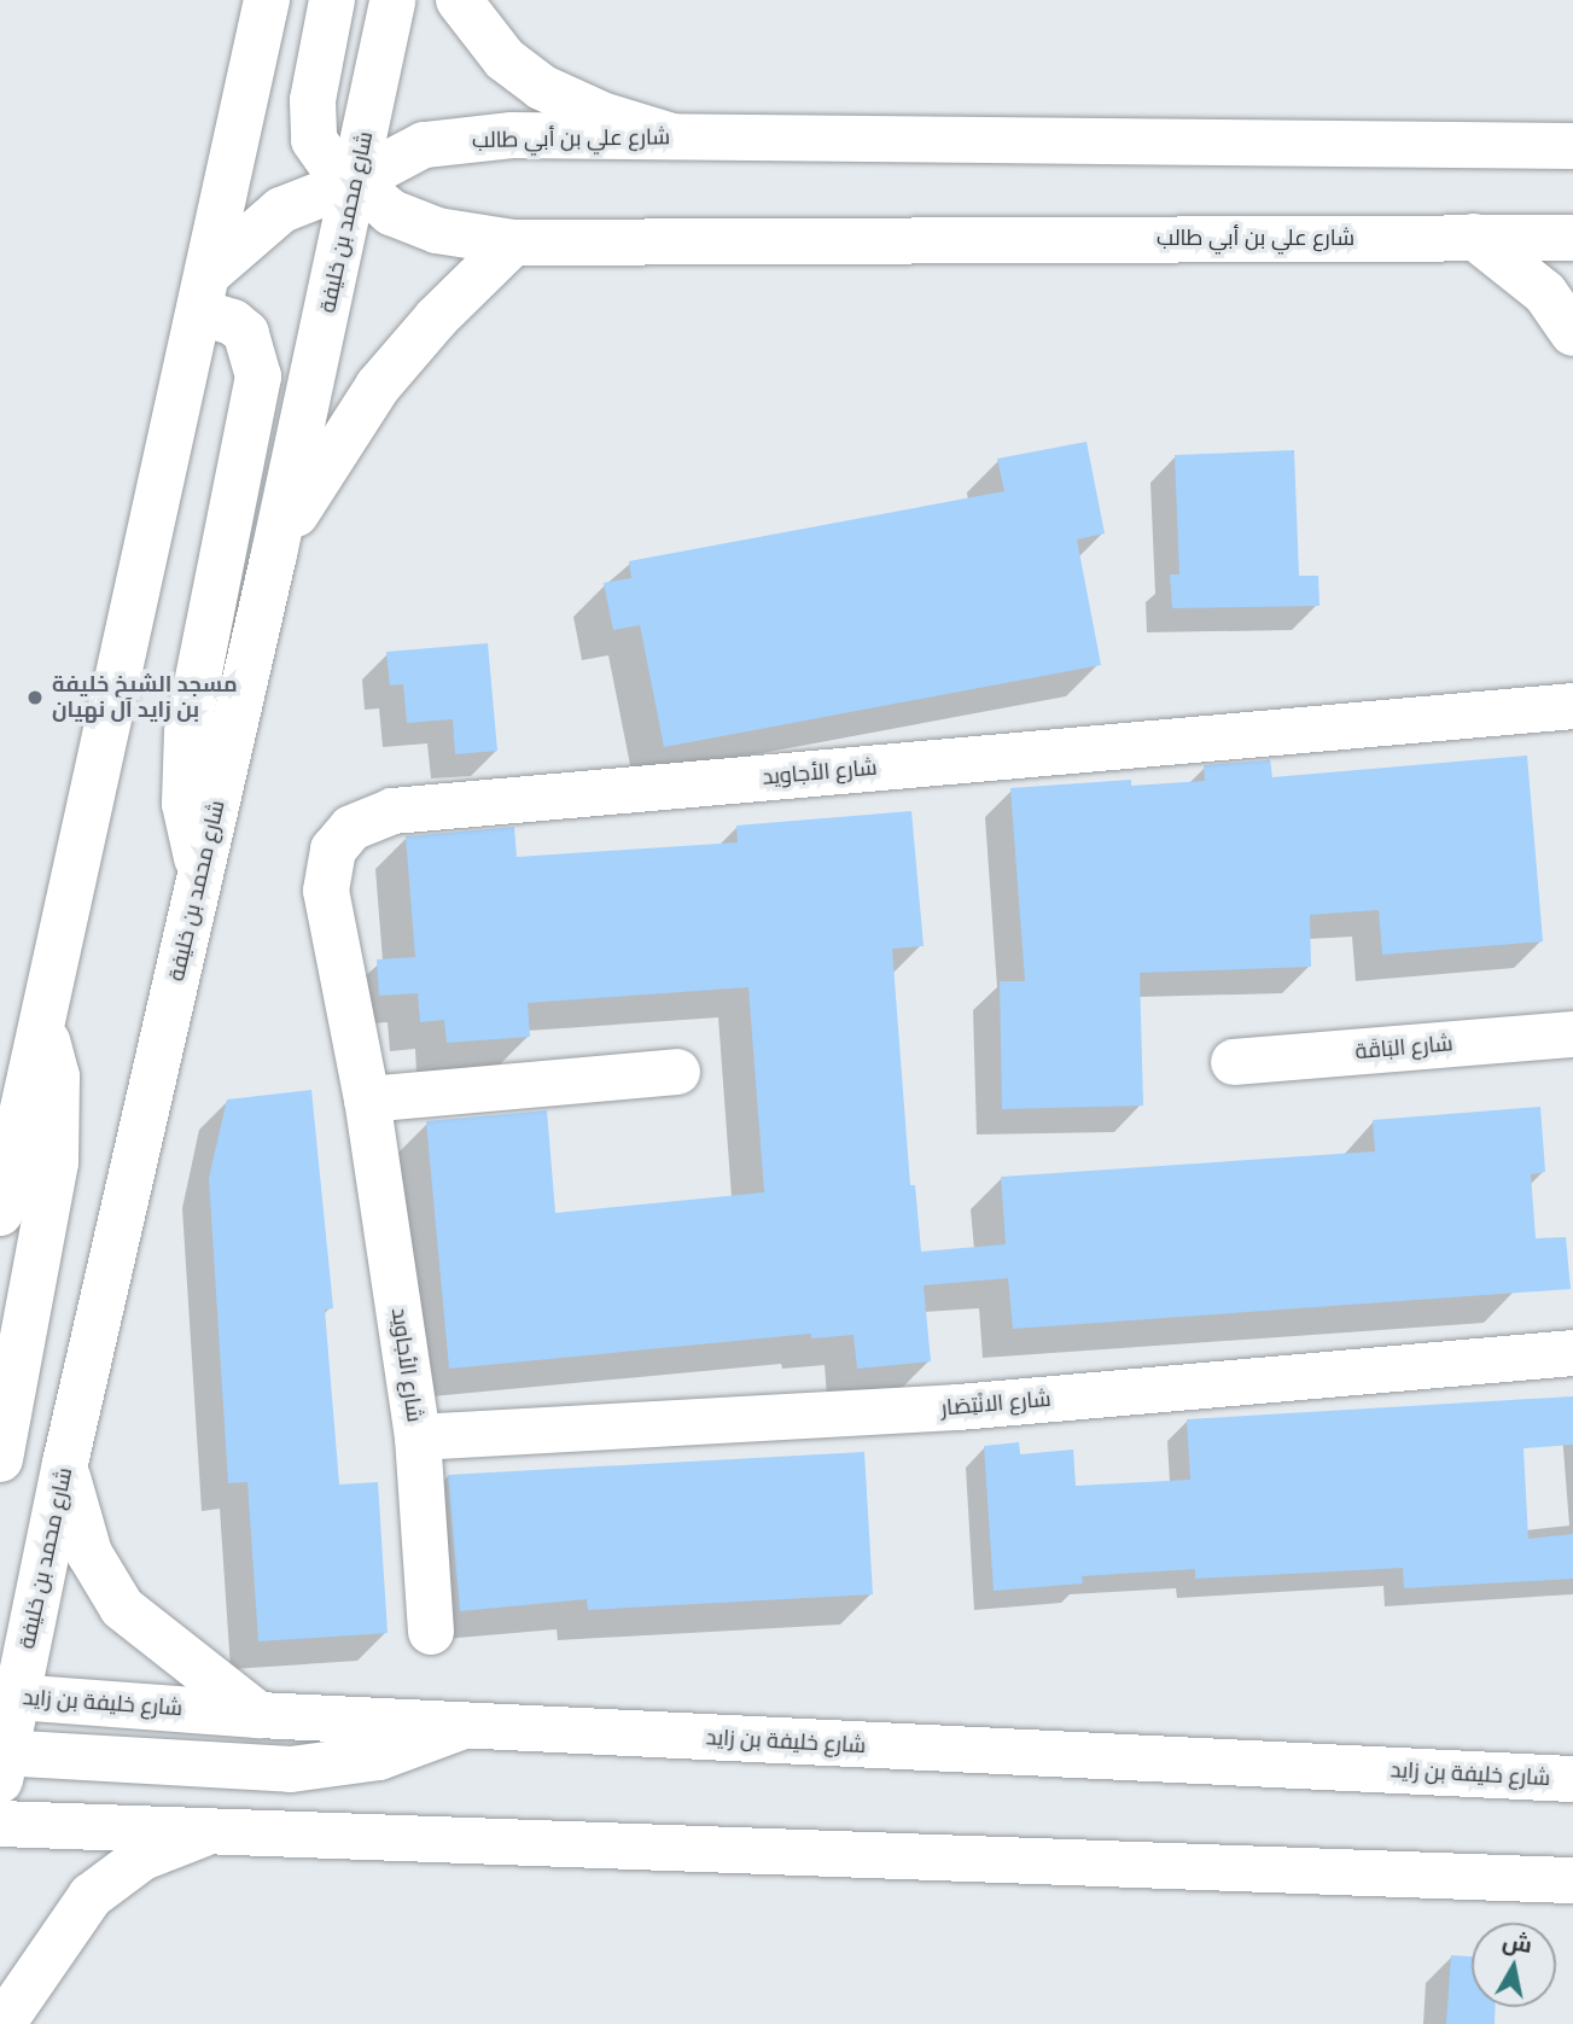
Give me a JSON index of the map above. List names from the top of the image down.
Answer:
{
  "streets": {
    "main road": [
      "شارع علي بن أبي طالب",
      "شارع محمد بن خليفة",
      "شارع الأجاويد",
      "شارع البَاقَة",
      "شارع الانْتِصَار",
      "شارع خليفة بن زايد"
    ]
  },
  "crossings": [
    ["شارع علي بن أبي طالب", "شارع محمد بن خليفة"],
    ["شارع محمد بن خليفة", "شارع خليفة بن زايد"],
    ["شارع الأجاويد", "شارع الانْتِصَار"]
  ],
  "places": ["مسجد الشيخ خليفة بن زايد آل نهيان"],
  "north": "top"
}
